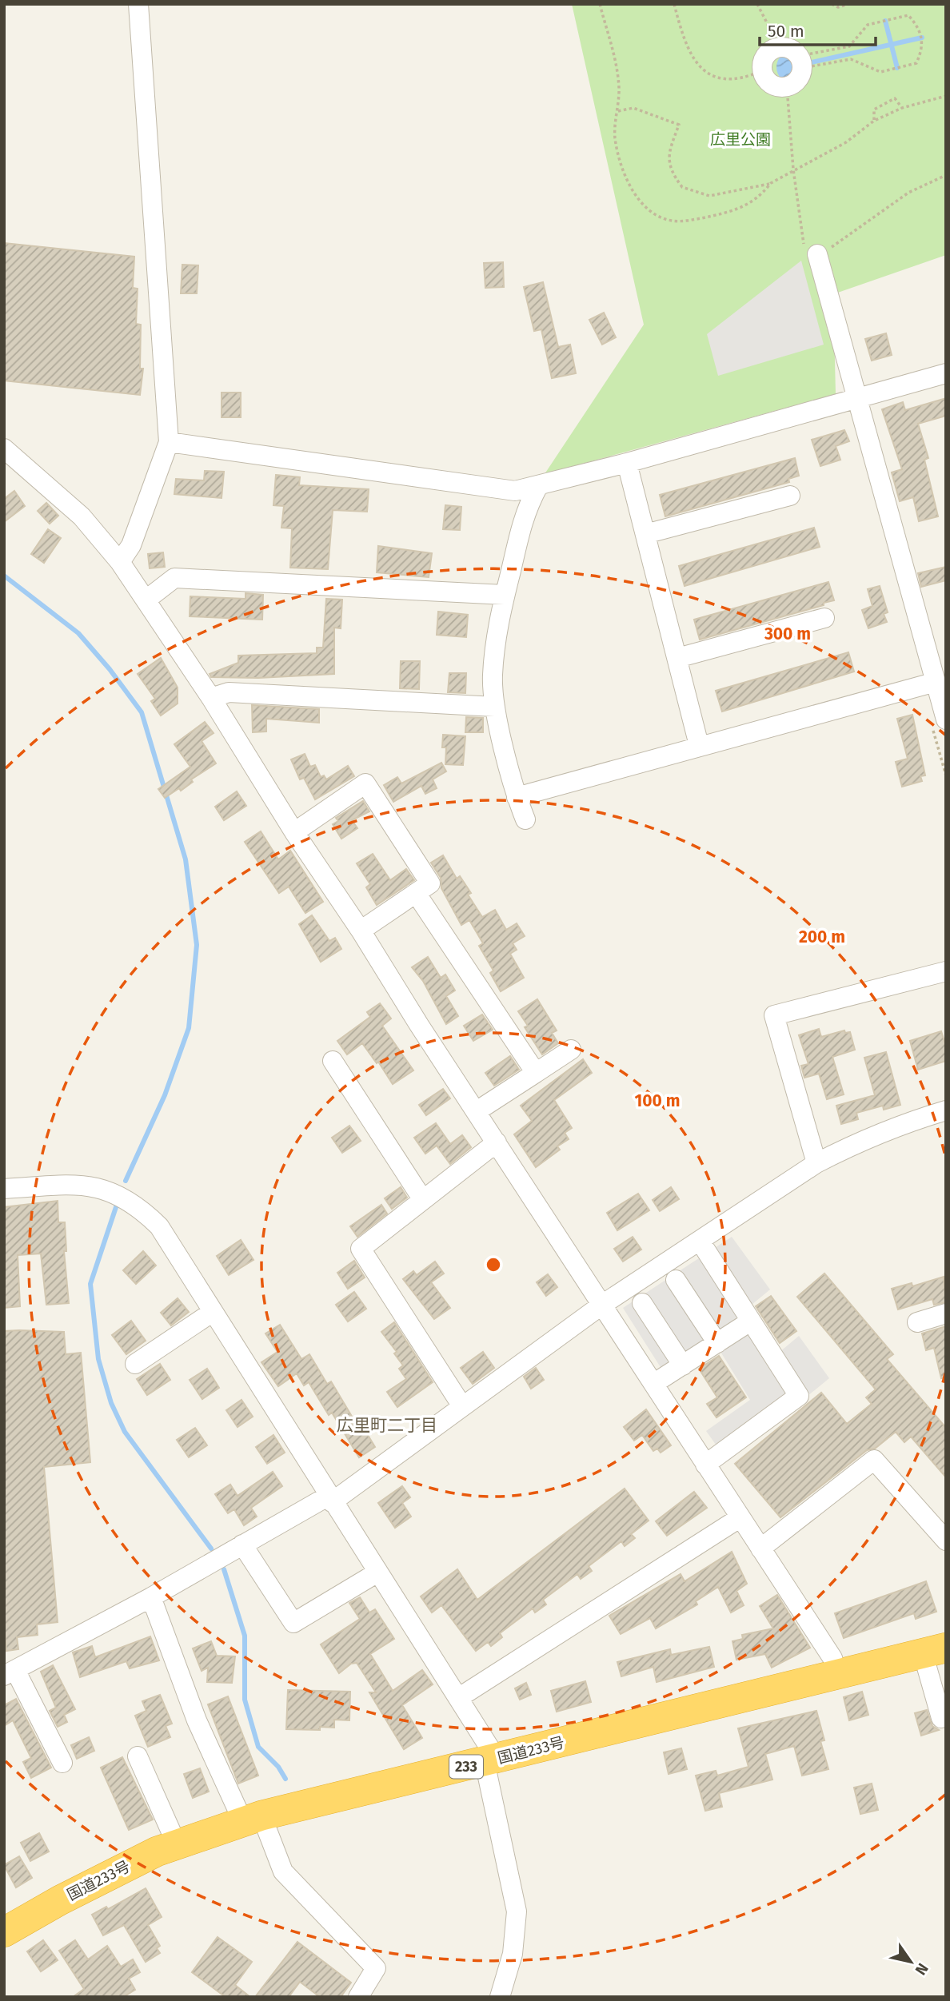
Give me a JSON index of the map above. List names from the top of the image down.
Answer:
{
  "streets": {
    "highway": ["国道233号", "233"]
  },
  "districts": ["広里町二丁目"],
  "parks": ["広里公園"],
  "scale_bar": "50 m",
  "north": "bottom right",
  "rings": ["300 m", "200 m", "100 m"]
}
